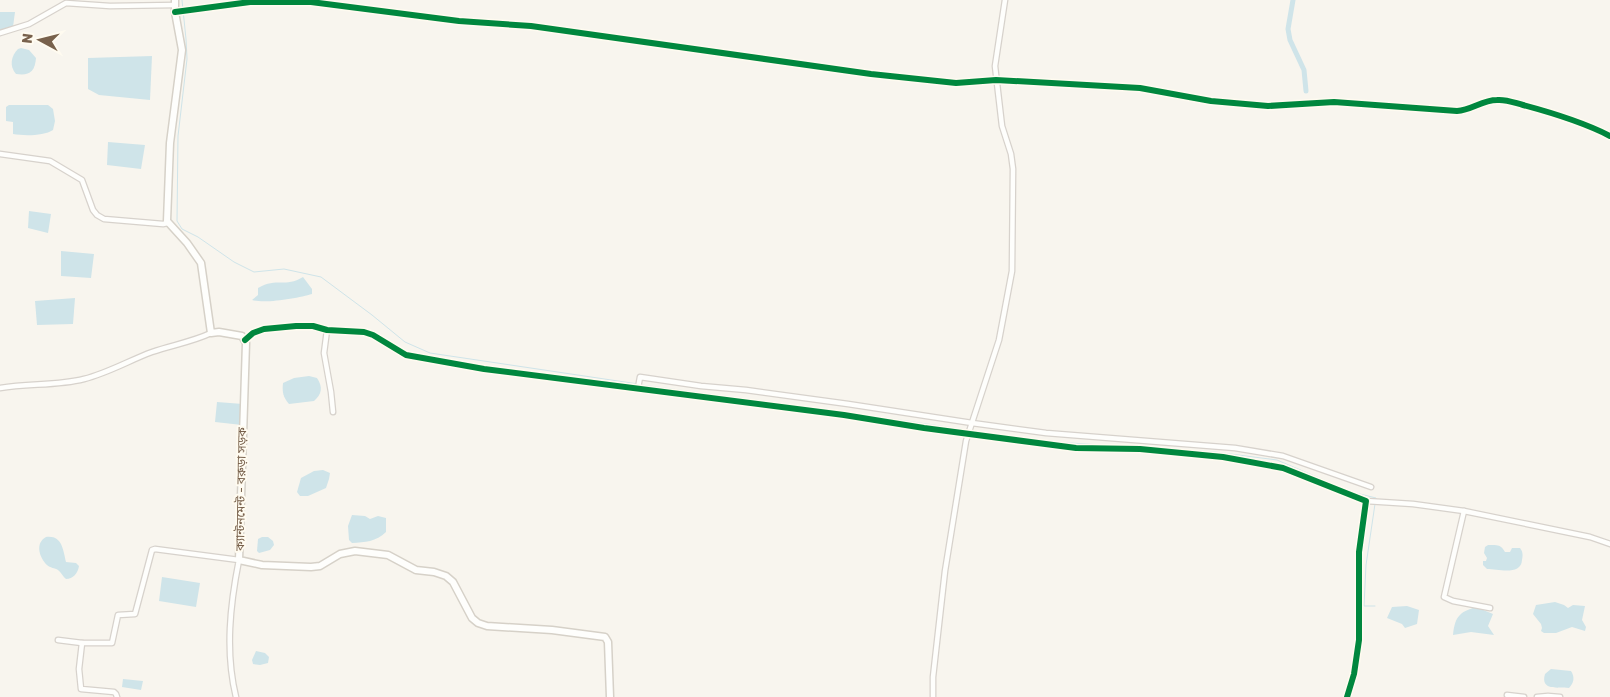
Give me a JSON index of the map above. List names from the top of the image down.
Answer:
{
  "streets": {
    "main road": ["ক্যান্টনমেন্ট - বরুড়া সড়ক"]
  },
  "north": "left"
}
